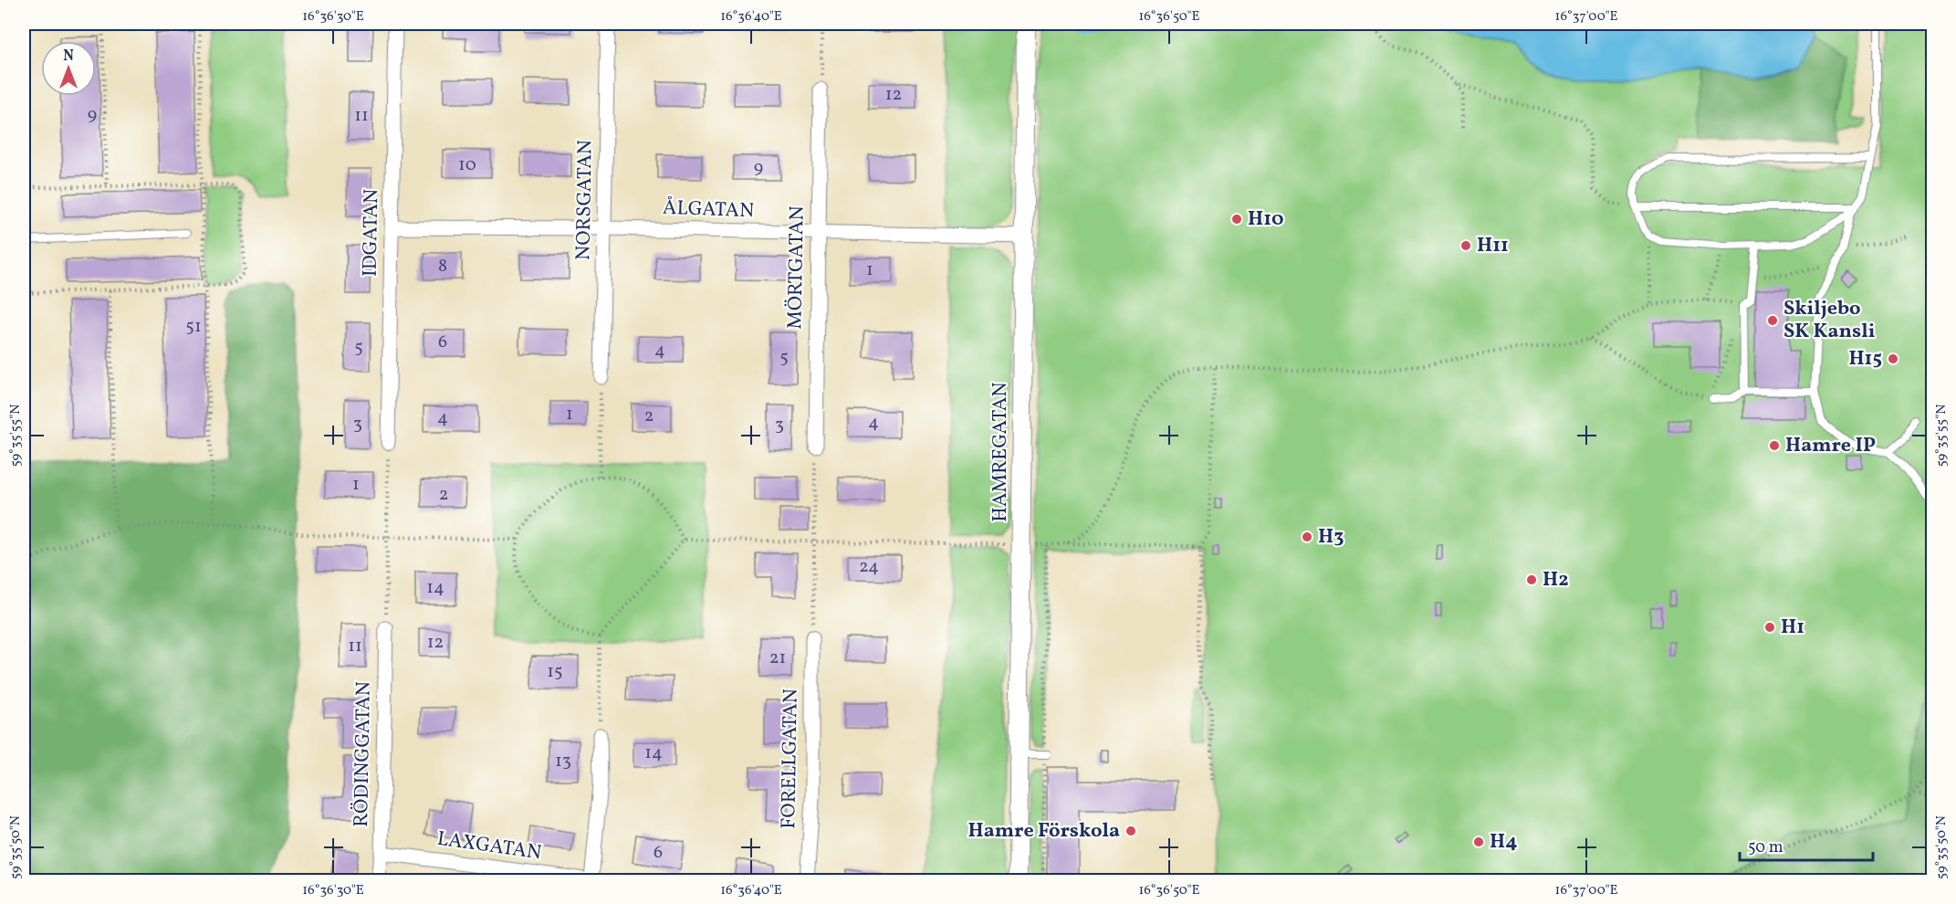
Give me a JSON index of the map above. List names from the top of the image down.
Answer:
{
  "streets": {
    "street": [
      "NORSGATAN",
      "ÅLGATAN",
      "IDGATAN",
      "MÖRTGATAN",
      "HAMREGATAN",
      "RÖDINGGATAN",
      "FORELLGATAN",
      "LAXGATAN"
    ]
  },
  "crossings": [
    ["NORSGATAN", "ÅLGATAN"],
    ["ÅLGATAN", "IDGATAN"],
    ["ÅLGATAN", "MÖRTGATAN"],
    ["ÅLGATAN", "HAMREGATAN"],
    ["RÖDINGGATAN", "LAXGATAN"]
  ],
  "places": [
    "H10",
    "H11",
    "Skiljebo SK Kansli",
    "H15",
    "Hamre IP",
    "H3",
    "H2",
    "H1",
    "Hamre Förskola",
    "H4"
  ],
  "house_numbers": [
    "12",
    "9",
    "11",
    "10",
    "9",
    "8",
    "1",
    "51",
    "6",
    "5",
    "4",
    "5",
    "1",
    "2",
    "4",
    "4",
    "3",
    "3",
    "1",
    "2",
    "24",
    "14",
    "12",
    "11",
    "21",
    "15",
    "14",
    "13",
    "6"
  ],
  "scale_bar": "50 m",
  "north": "top",
  "coordinates": [
    "16°36'30\"E",
    "16°36'40\"E",
    "16°36'50\"E",
    "16°37'00\"E",
    "59°35'55\"N",
    "59°35'50\"N"
  ]
}
